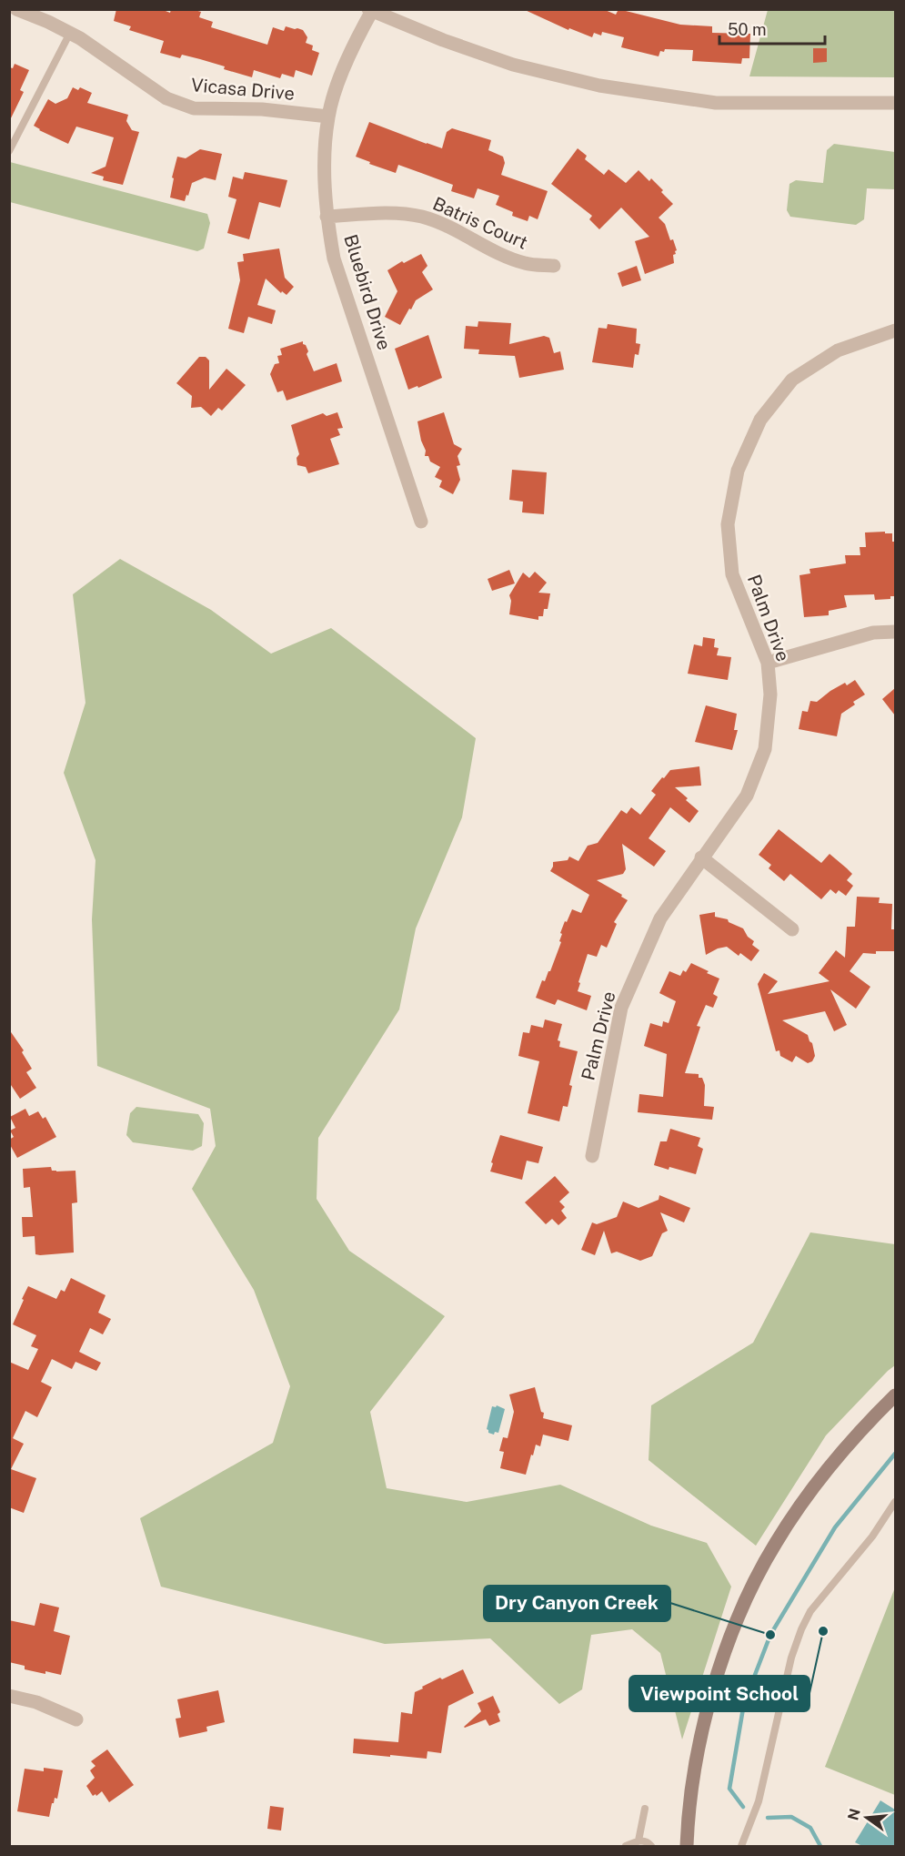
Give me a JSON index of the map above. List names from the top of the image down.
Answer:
{
  "streets": {
    "street": [
      "Vicasa Drive",
      "Batris Court",
      "Bluebird Drive",
      "Palm Drive"
    ]
  },
  "crossings": [
    ["Vicasa Drive", "Bluebird Drive"],
    ["Batris Court", "Bluebird Drive"]
  ],
  "places": ["Viewpoint School", "Dry Canyon Creek"],
  "scale_bar": "50 m",
  "north": "left"
}
